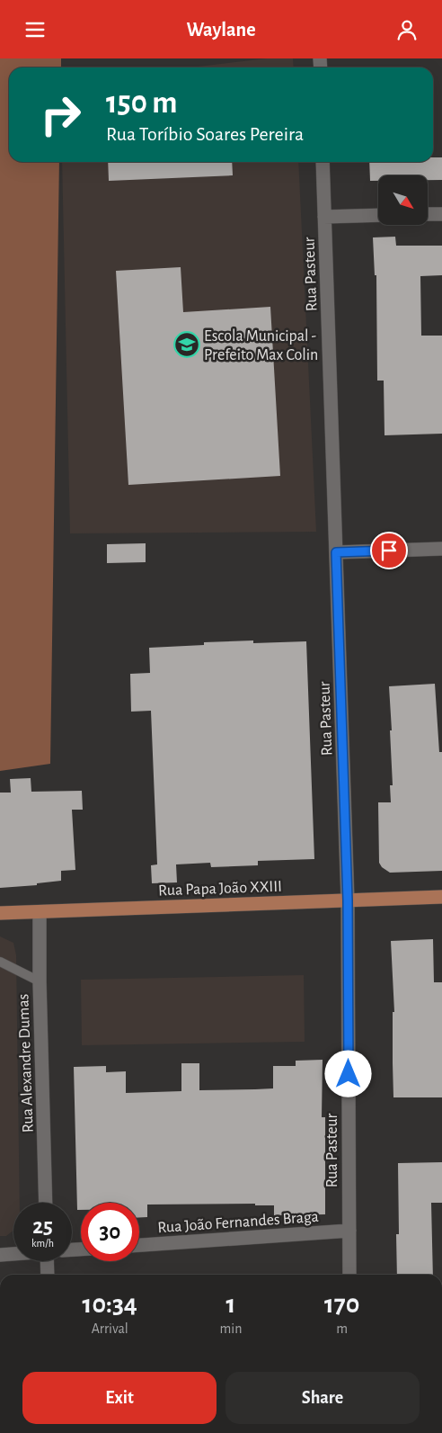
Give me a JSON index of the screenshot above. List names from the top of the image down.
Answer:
{
  "streets": {
    "main road": ["Rua Papa João XXIII"],
    "street": ["Rua Pasteur", "Rua Alexandre Dumas", "Rua João Fernandes Braga"]
  },
  "crossings": [
    ["Rua Pasteur", "Rua Papa João XXIII"],
    ["Rua Pasteur", "Rua João Fernandes Braga"],
    ["Rua Papa João XXIII", "Rua Alexandre Dumas"]
  ],
  "places": {
    "school or university": ["Escola Municipal - Prefeito Max Colin"]
  },
  "north": "bottom right",
  "page": {
    "header": "Waylane",
    "turn": ["150 m", "Rua Toríbio Soares Pereira"],
    "speed": "25 km/h",
    "limit": "30",
    "eta": [
      "10:34",
      "Arrival",
      "1",
      "min",
      "170",
      "m"
    ],
    "buttons": ["Exit", "Share"]
  }
}
